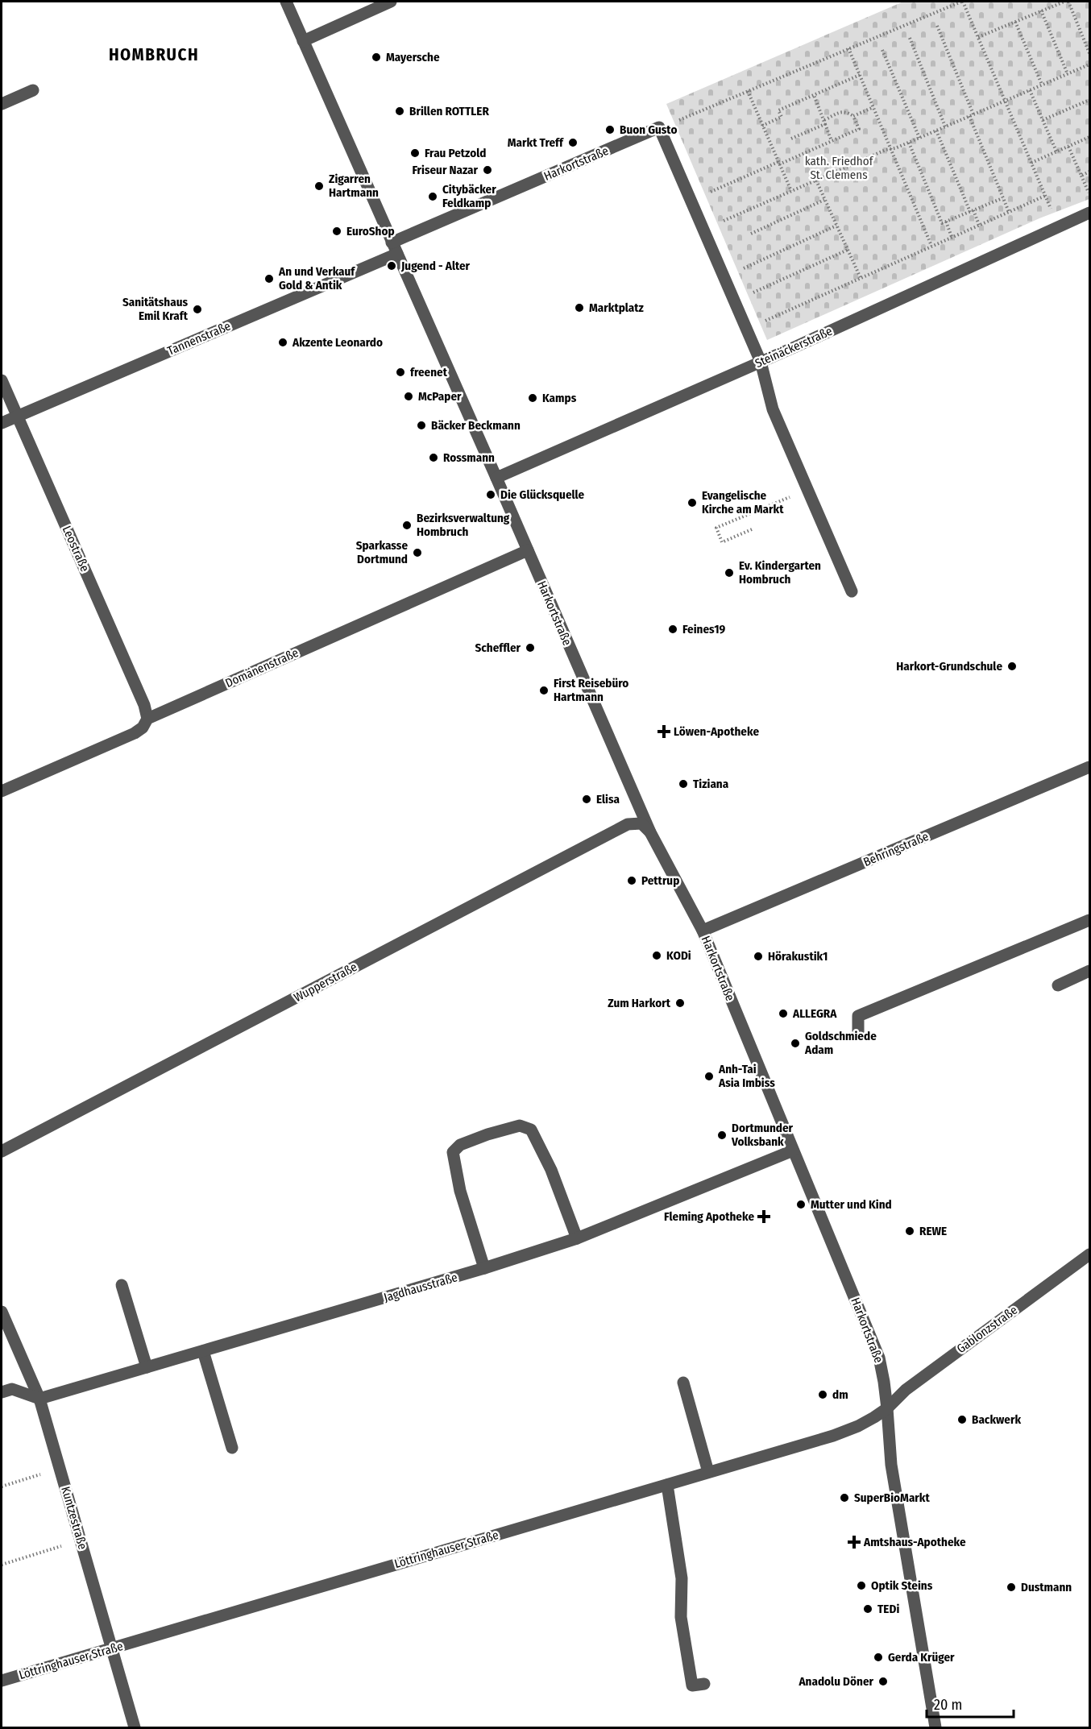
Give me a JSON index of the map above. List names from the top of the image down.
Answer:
{
  "streets": {
    "street": [
      "Harkortstraße",
      "Tannenstraße",
      "Steinäckerstraße",
      "Leostraße",
      "Domänenstraße",
      "Behringstraße",
      "Wupperstraße",
      "Jagdhausstraße",
      "Gablonzstraße",
      "Kuntzestraße",
      "Löttringhauser Straße"
    ]
  },
  "crossings": [
    ["Harkortstraße", "Tannenstraße"],
    ["Harkortstraße", "Steinäckerstraße"],
    ["Harkortstraße", "Domänenstraße"],
    ["Harkortstraße", "Behringstraße"],
    ["Harkortstraße", "Wupperstraße"],
    ["Harkortstraße", "Jagdhausstraße"],
    ["Harkortstraße", "Gablonzstraße"],
    ["Harkortstraße", "Löttringhauser Straße"],
    ["Tannenstraße", "Leostraße"],
    ["Leostraße", "Domänenstraße"],
    ["Jagdhausstraße", "Kuntzestraße"],
    ["Gablonzstraße", "Löttringhauser Straße"],
    ["Kuntzestraße", "Löttringhauser Straße"]
  ],
  "districts": ["HOMBRUCH"],
  "parks": ["kath. Friedhof St. Clemens"],
  "places": {
    "other": [
      "Mayersche",
      "Brillen ROTTLER",
      "Buon Gusto",
      "Markt Treff",
      "Frau Petzold",
      "Friseur Nazar",
      "Zigarren Hartmann",
      "Citybäcker Feldkamp",
      "EuroShop",
      "Jugend - Alter",
      "An und Verkauf Gold & Antik",
      "Marktplatz",
      "Sanitätshaus Emil Kraft",
      "Akzente Leonardo",
      "freenet",
      "McPaper",
      "Kamps",
      "Bäcker Beckmann",
      "Rossmann",
      "Die Glücksquelle",
      "Evangelische Kirche am Markt",
      "Bezirksverwaltung Hombruch",
      "Sparkasse Dortmund",
      "Ev. Kindergarten Hombruch",
      "Feines19",
      "Scheffler",
      "Harkort-Grundschule",
      "First Reisebüro Hartmann",
      "Tiziana",
      "Elisa",
      "Pettrup",
      "KODi",
      "Hörakustik1",
      "Zum Harkort",
      "ALLEGRA",
      "Goldschmiede Adam",
      "Anh-Tai Asia Imbiss",
      "Dortmunder Volksbank",
      "Mutter und Kind",
      "REWE",
      "dm",
      "Backwerk",
      "SuperBioMarkt",
      "Optik Steins",
      "Dustmann",
      "TEDi",
      "Gerda Krüger",
      "Anadolu Döner"
    ],
    "health": ["Löwen-Apotheke", "Fleming Apotheke", "Amtshaus-Apotheke"]
  },
  "scale_bar": "20 m"
}
